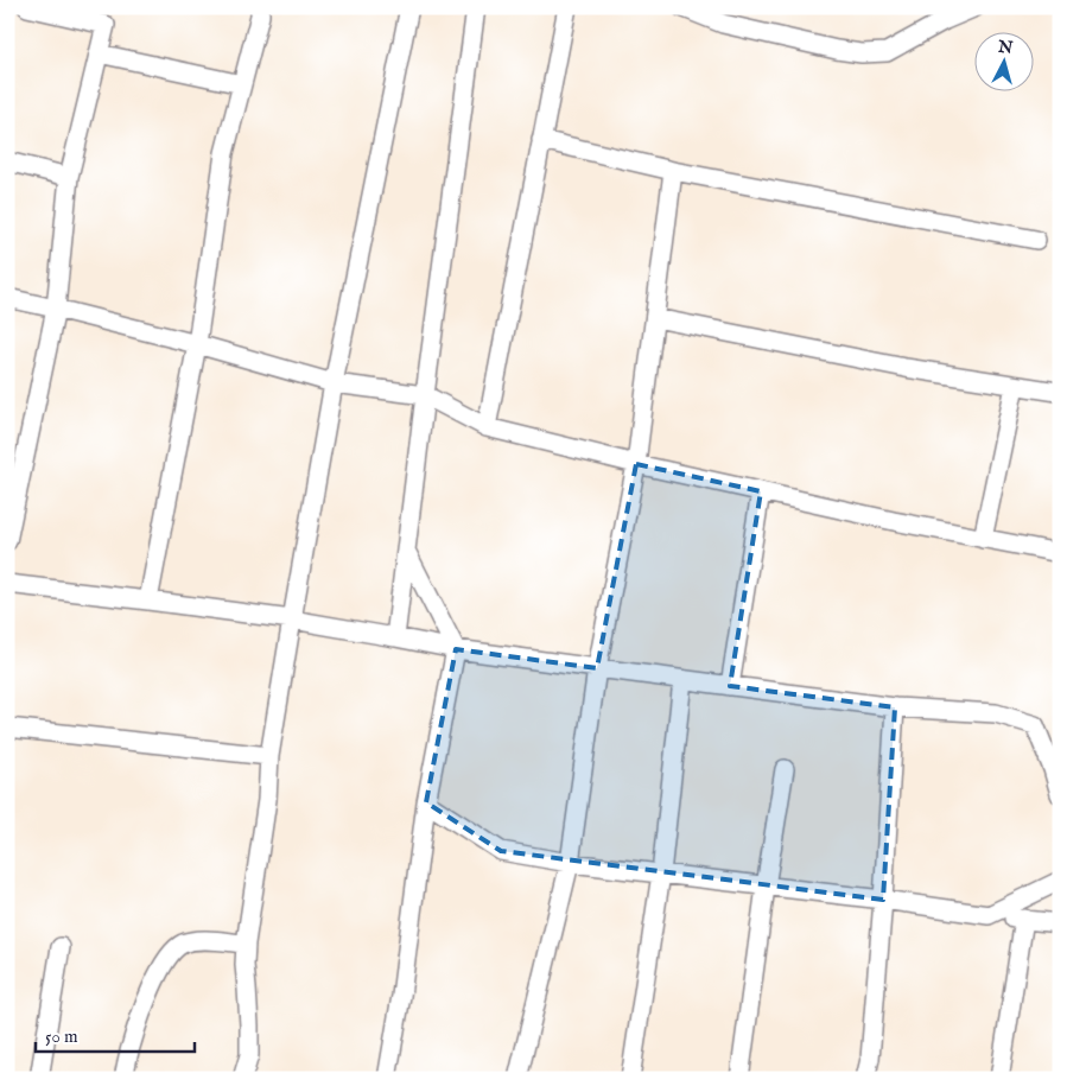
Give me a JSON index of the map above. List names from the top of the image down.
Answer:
{
  "scale_bar": "50 m",
  "north": "top"
}
